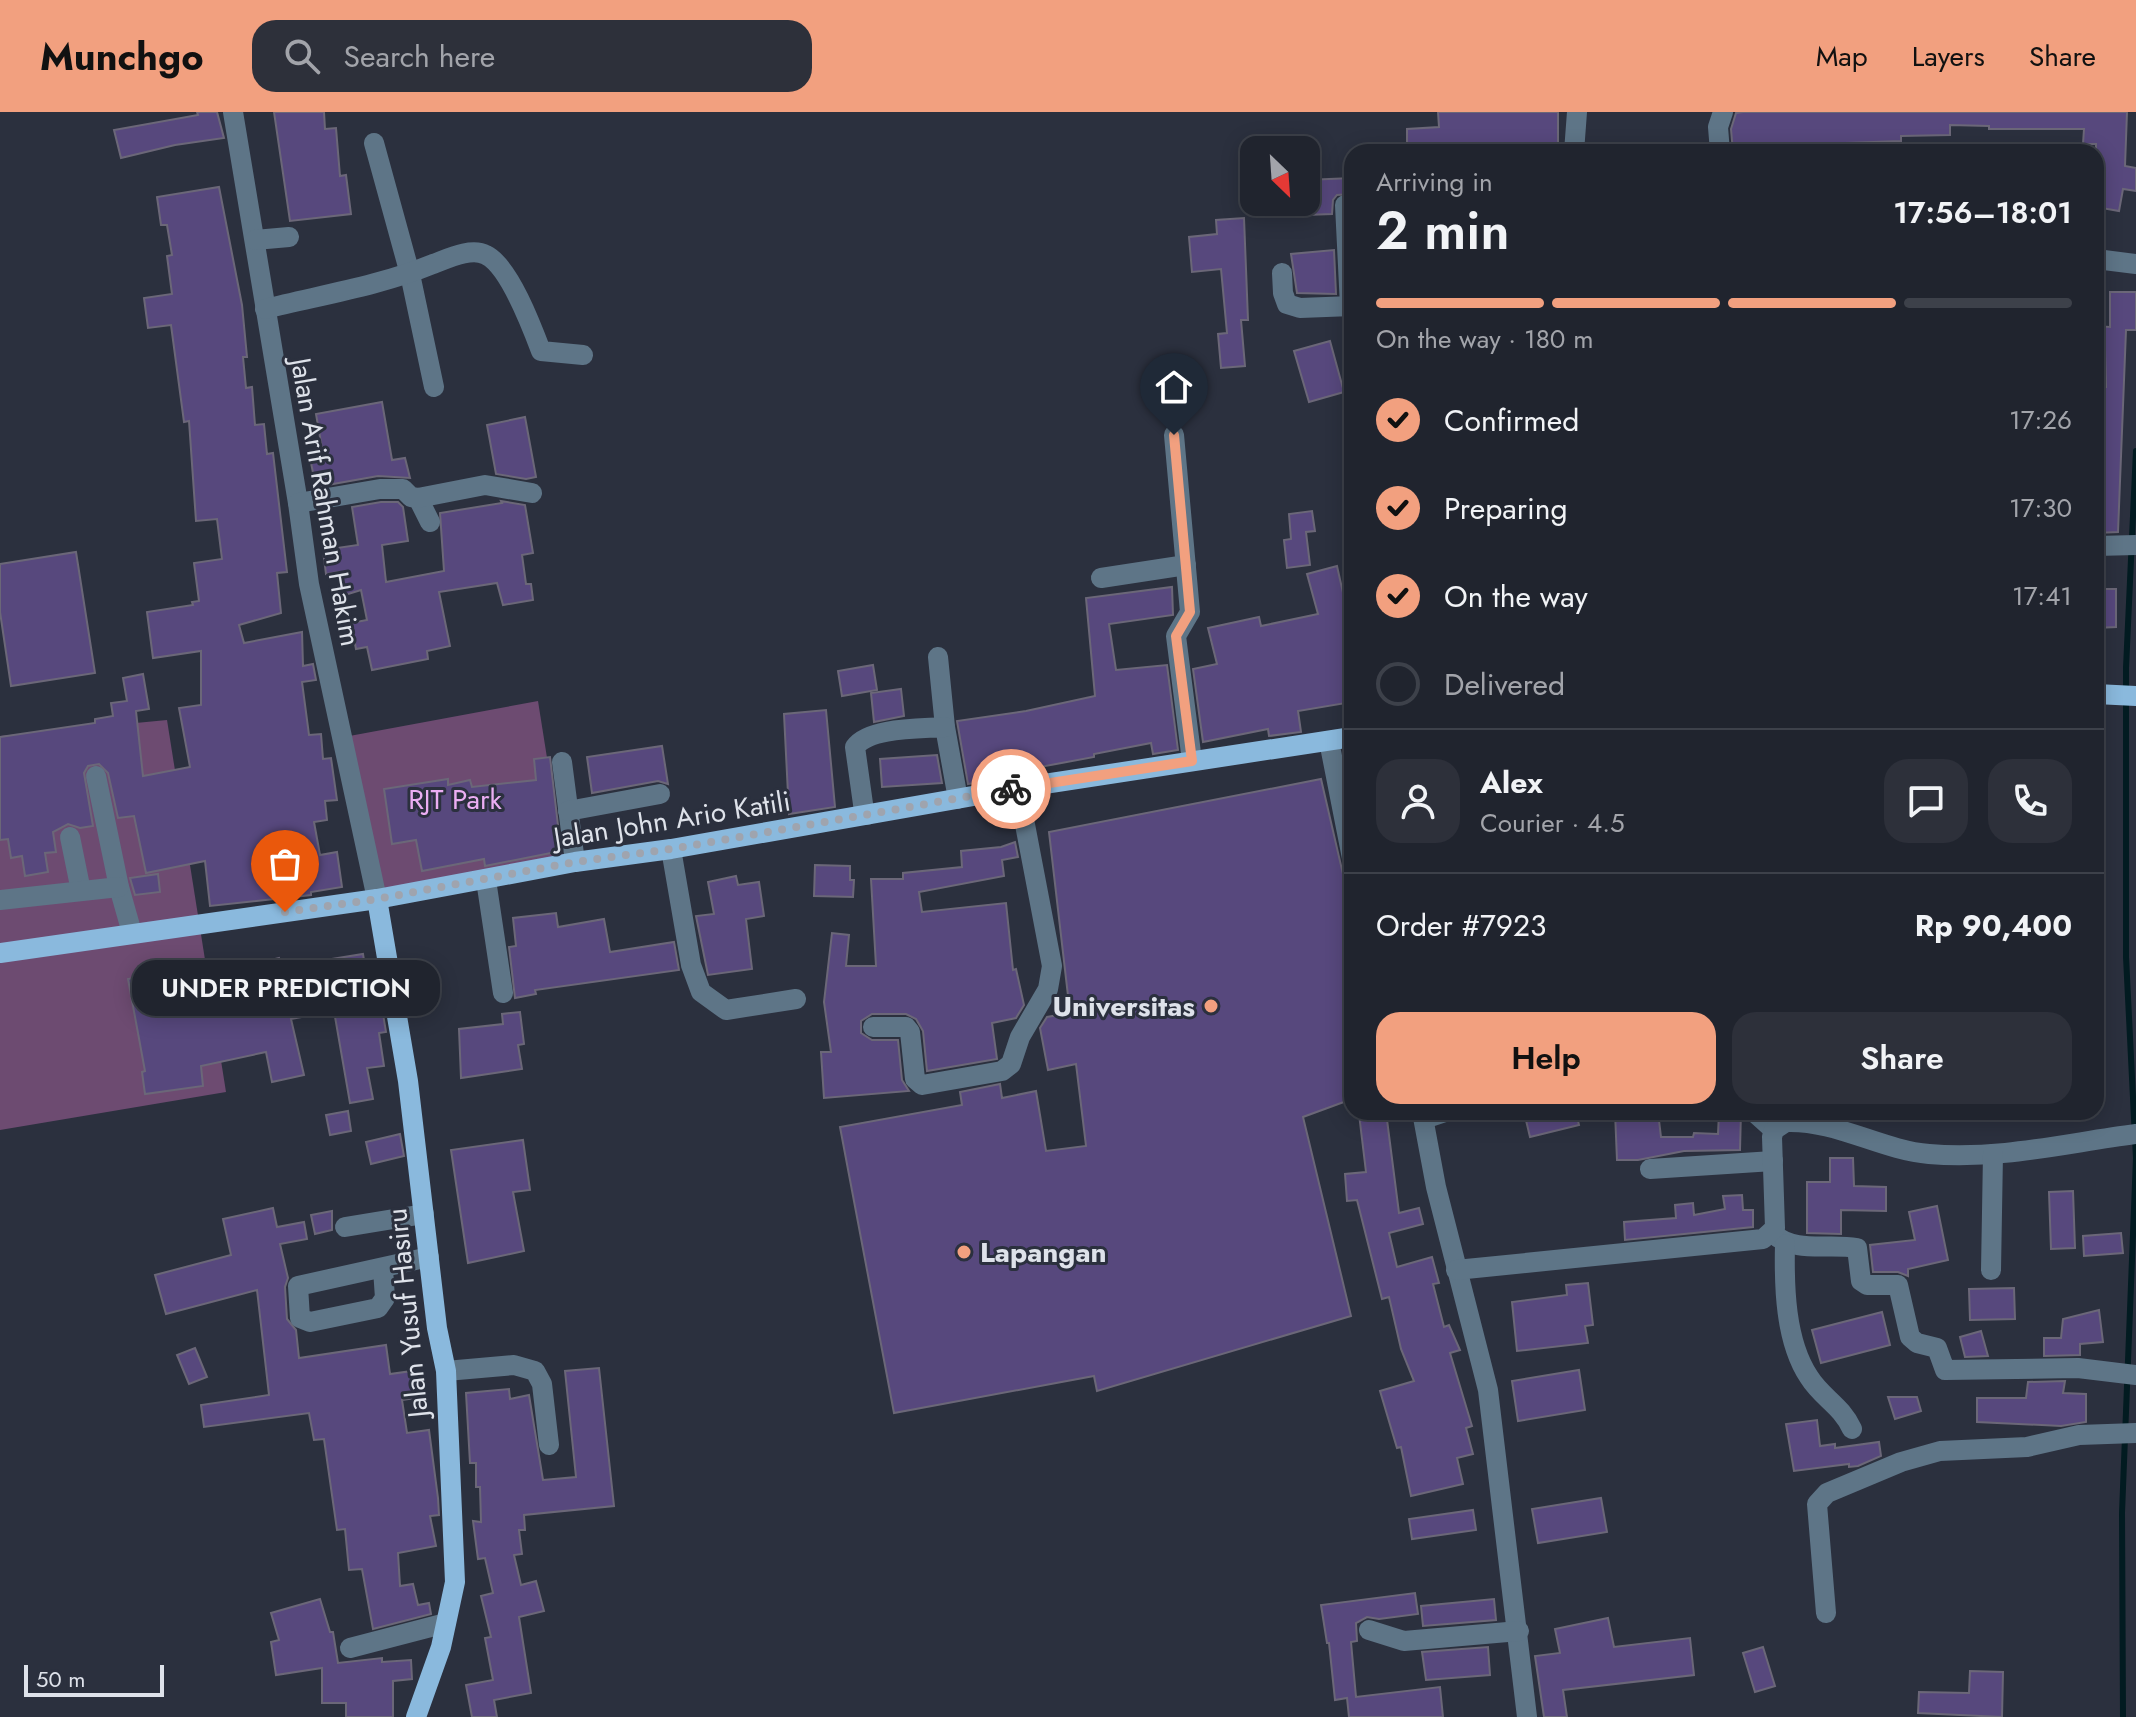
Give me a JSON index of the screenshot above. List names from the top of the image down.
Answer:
{
  "streets": {
    "main road": ["Jalan John Ario Katili", "Jalan Yusuf Hasiru"],
    "street": ["Jalan Arif Rahman Hakim"]
  },
  "crossings": [
    ["Jalan Arif Rahman Hakim", "Jalan John Ario Katili"],
    ["Jalan Arif Rahman Hakim", "Jalan Yusuf Hasiru"],
    ["Jalan John Ario Katili", "Jalan Yusuf Hasiru"]
  ],
  "parks": ["RJT Park"],
  "places": ["UNDER PREDICTION", "Universitas", "Lapangan"],
  "scale_bar": "50 m",
  "north": "bottom right",
  "page": {
    "header": "Munchgo",
    "search": "Search here",
    "nav": ["Map", "Layers", "Share"],
    "heading": ["2 min", "Arriving in", "17:56–18:01"],
    "panel": [
      "Alex",
      "Courier · 4.5",
      "Order #7923",
      "Rp 90,400"
    ],
    "bar": "On the way · 180 m",
    "list": [
      ["Confirmed", "17:26"],
      ["Preparing", "17:30"],
      ["On the way", "17:41"],
      "Delivered"
    ],
    "bubble": "UNDER PREDICTION",
    "buttons": ["Help", "Share"],
    "scale": "50 m"
  }
}
